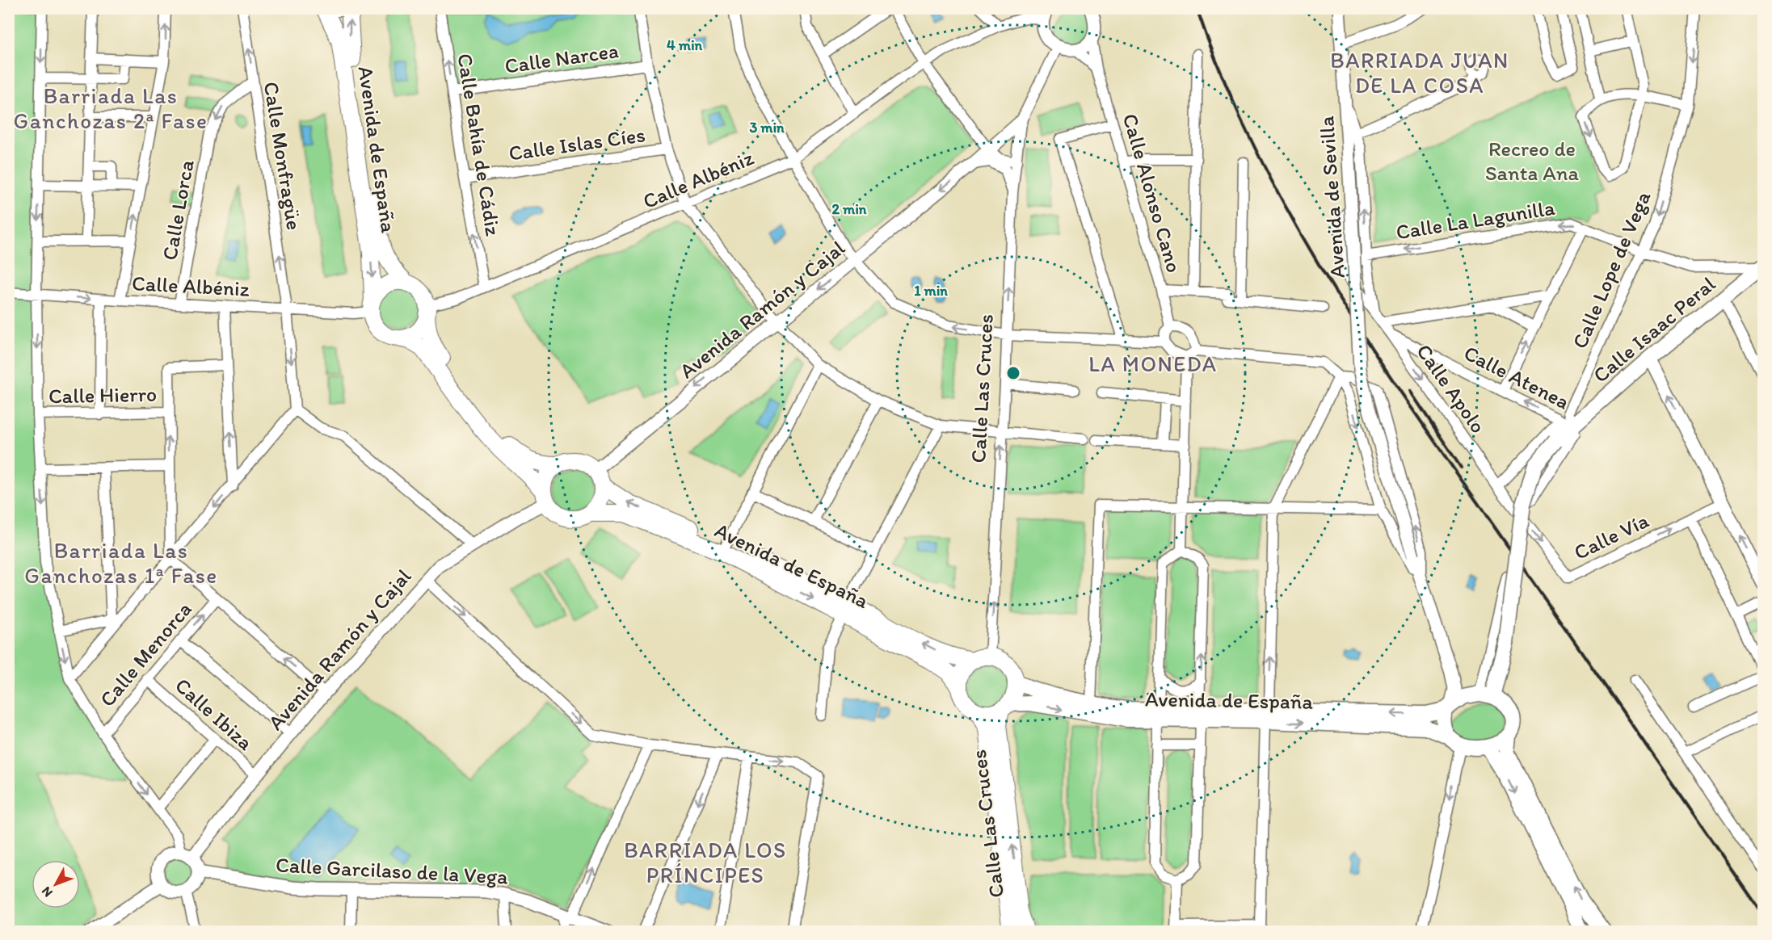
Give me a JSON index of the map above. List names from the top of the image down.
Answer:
{
  "streets": {
    "main road": ["Avenida de España", "Calle Isaac Peral", "Calle Las Cruces"],
    "street": [
      "Calle Narcea",
      "Calle Islas Cíes",
      "Calle Bahía de Cádiz",
      "Calle Monfragüe",
      "Calle Albéniz",
      "Calle Alonso Cano",
      "Avenida de Sevilla",
      "Calle Lorca",
      "Calle La Lagunilla",
      "Calle Lope de Vega",
      "Avenida Ramón y Cajal",
      "Calle Atenea",
      "Calle Apolo",
      "Calle Hierro",
      "Calle Vía",
      "Calle Menorca",
      "Calle Ibiza",
      "Calle Garcilaso de la Vega"
    ]
  },
  "crossings": [
    ["Calle Narcea", "Calle Bahía de Cádiz"],
    ["Calle Islas Cíes", "Calle Bahía de Cádiz"],
    ["Calle Bahía de Cádiz", "Calle Albéniz"],
    ["Avenida de España", "Calle Albéniz"],
    ["Avenida de España", "Avenida de Sevilla"],
    ["Avenida de España", "Avenida Ramón y Cajal"],
    ["Avenida de España", "Calle Isaac Peral"],
    ["Avenida de España", "Calle Las Cruces"],
    ["Calle Monfragüe", "Calle Albéniz"],
    ["Calle Monfragüe", "Calle Lorca"],
    ["Calle Albéniz", "Calle Lorca"],
    ["Avenida de Sevilla", "Calle Isaac Peral"],
    ["Calle La Lagunilla", "Calle Lope de Vega"],
    ["Calle La Lagunilla", "Calle Isaac Peral"],
    ["Calle Lope de Vega", "Calle Isaac Peral"],
    ["Calle Lope de Vega", "Calle Atenea"],
    ["Avenida Ramón y Cajal", "Calle Las Cruces"],
    ["Avenida Ramón y Cajal", "Calle Ibiza"],
    ["Avenida Ramón y Cajal", "Calle Garcilaso de la Vega"],
    ["Calle Isaac Peral", "Calle Atenea"],
    ["Calle Isaac Peral", "Calle Vía"],
    ["Calle Atenea", "Calle Apolo"],
    ["Calle Apolo", "Calle Vía"],
    ["Calle Menorca", "Calle Ibiza"]
  ],
  "one_way": [
    "Calle Bahía de Cádiz",
    "Avenida Ramón y Cajal",
    "Calle Atenea",
    "Calle Las Cruces",
    "Calle Apolo"
  ],
  "districts": [
    "BARRIADA JUAN DE LA COSA",
    "Barriada Las Ganchozas 2ª Fase",
    "LA MONEDA",
    "Barriada Las Ganchozas 1ª Fase",
    "BARRIADA LOS PRÍNCIPES"
  ],
  "parks": ["Recreo de Santa Ana"],
  "north": "bottom left",
  "rings": [
    "4 min",
    "3 min",
    "2 min",
    "1 min"
  ]
}
